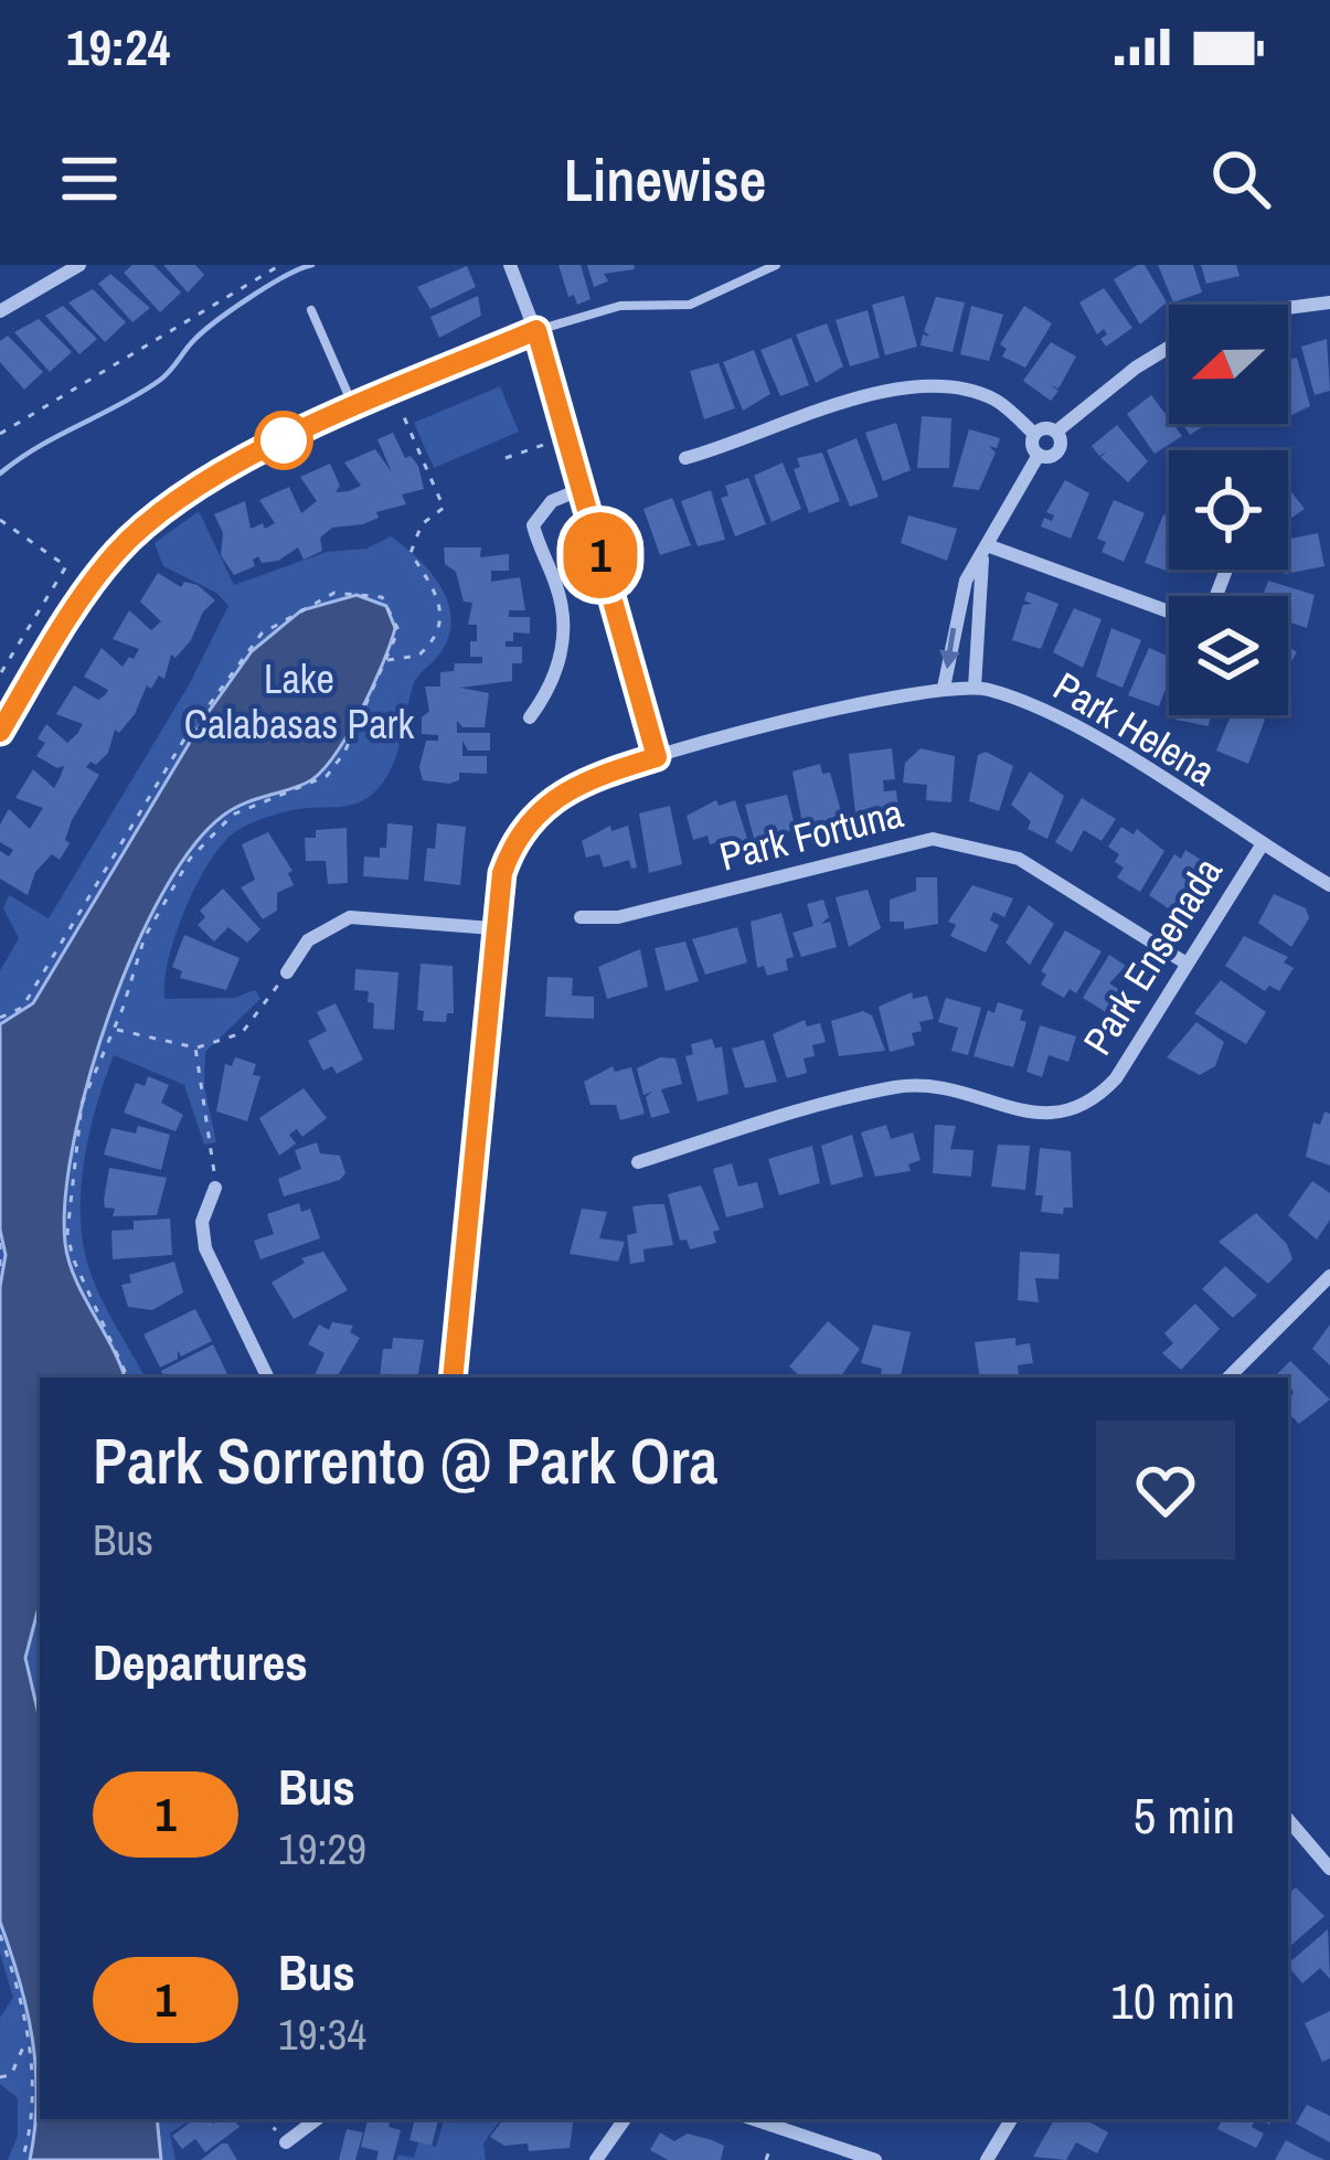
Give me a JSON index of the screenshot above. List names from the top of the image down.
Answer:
{
  "streets": {
    "street": ["Park Helena", "Park Fortuna", "Park Ensenada"]
  },
  "crossings": [
    ["Park Helena", "Park Ensenada"],
    ["Park Fortuna", "Park Ensenada"]
  ],
  "parks": ["Lake Calabasas Park"],
  "lines": ["bus line 1"],
  "north": "left",
  "page": {
    "status": "19:24",
    "header": "Linewise",
    "on_map": "1",
    "heading": [
      ["Park Sorrento @ Park Ora", "Bus"],
      "Departures"
    ],
    "list": [
      {
        "mark": "1",
        "name": "Bus",
        "note": "19:29",
        "value": "5 min"
      },
      {
        "mark": "1",
        "name": "Bus",
        "note": "19:34",
        "value": "10 min"
      }
    ]
  }
}
